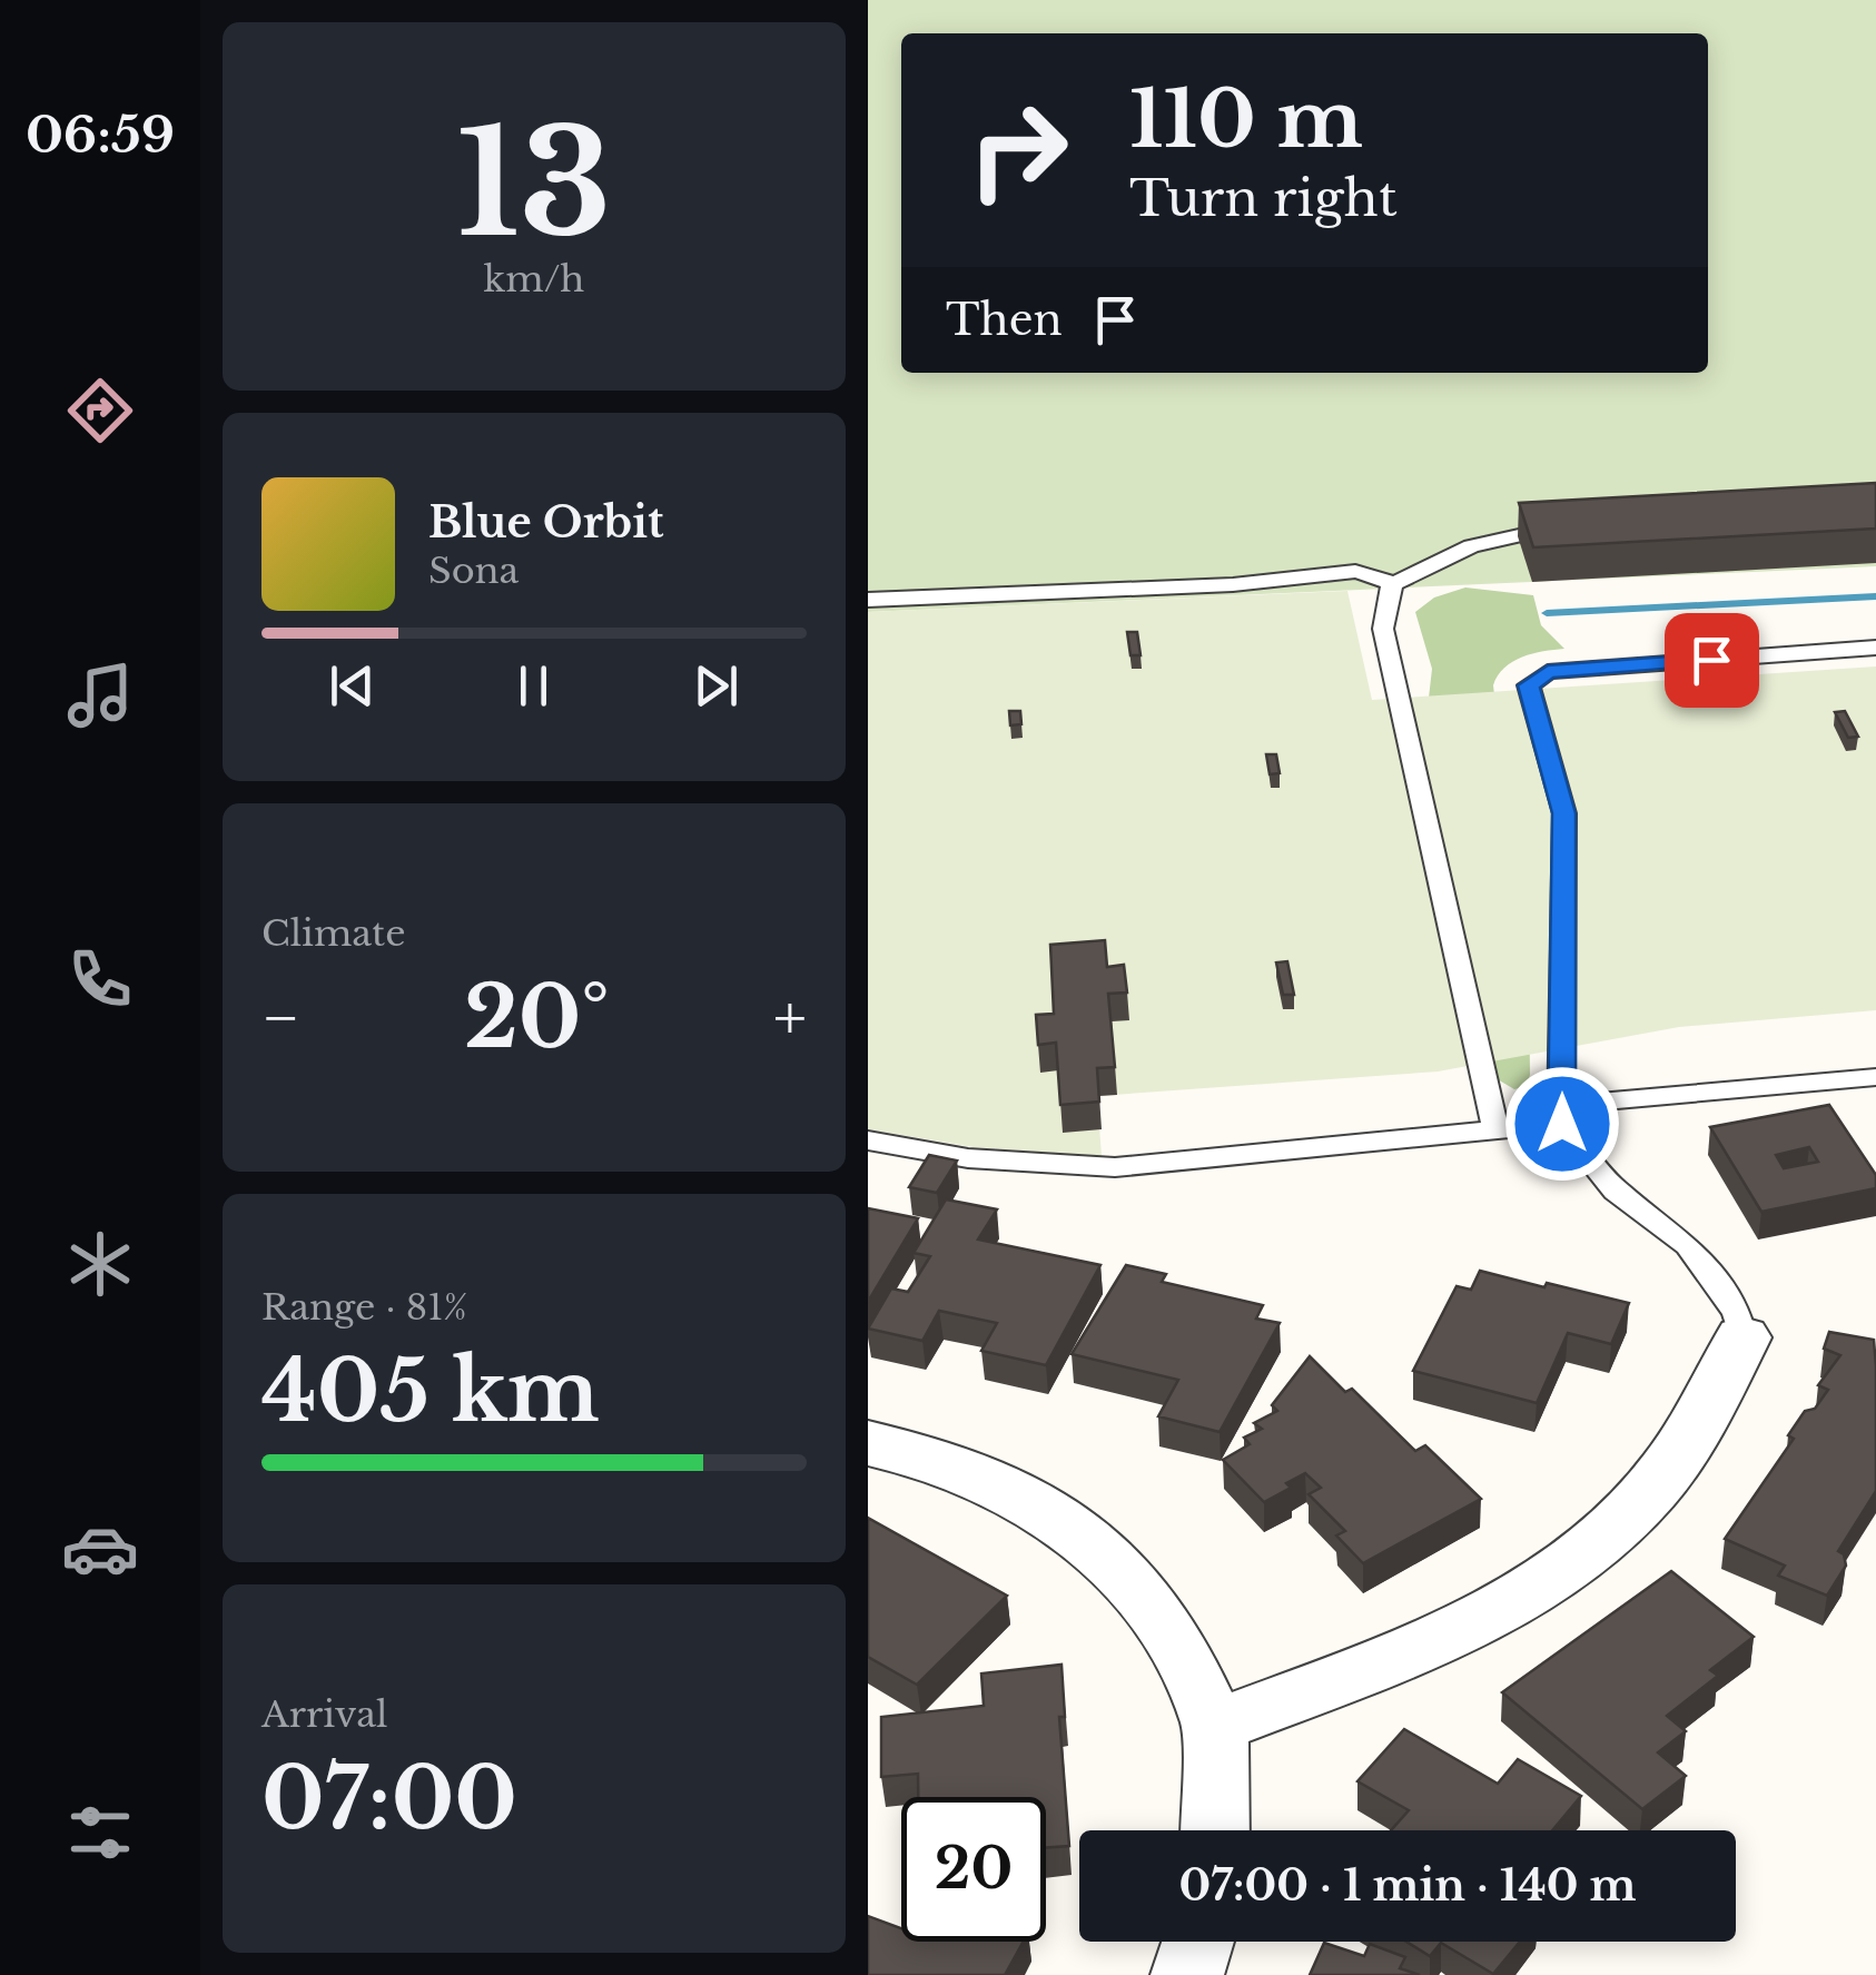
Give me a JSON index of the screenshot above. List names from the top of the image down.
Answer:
{
  "page": {
    "tabs": "06:59",
    "tile": [
      ["13", "km/h"],
      "Climate",
      ["Range · 81%", "405 km"],
      ["Arrival", "07:00"]
    ],
    "turn": ["110 m", "Turn right"],
    "then": "Then",
    "song": ["Blue Orbit", "Sona"],
    "heat": ["−", "20°", "+"],
    "limit": "20",
    "trip": "07:00 · 1 min · 140 m"
  }
}
